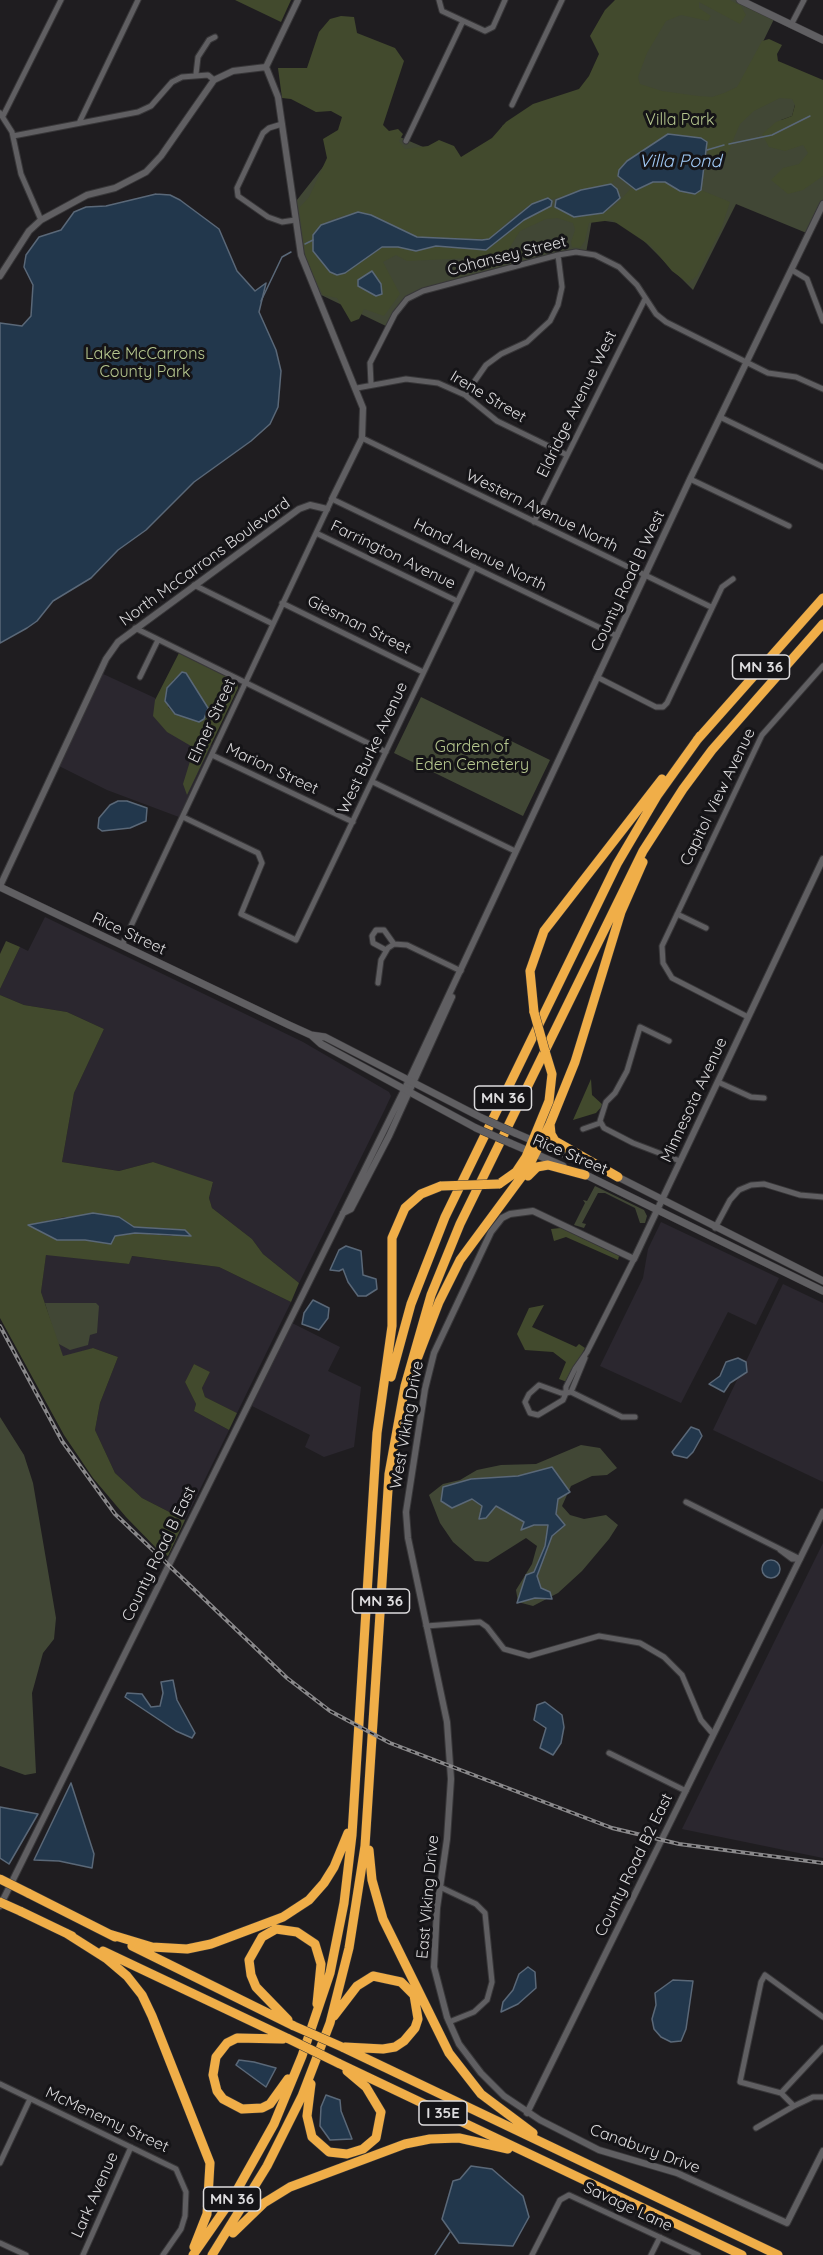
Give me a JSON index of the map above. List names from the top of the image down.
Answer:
{
  "streets": {
    "highway": ["MN 36", "I 35E"],
    "main road": ["Rice Street"],
    "street": [
      "Cohansey Street",
      "Irene Street",
      "Eldridge Avenue West",
      "Western Avenue North",
      "Farrington Avenue",
      "Hand Avenue North",
      "North McCarrons Boulevard",
      "County Road B West",
      "Giesman Street",
      "Elmer Street",
      "West Burke Avenue",
      "Marion Street",
      "Capitol View Avenue",
      "Minnesota Avenue",
      "West Viking Drive",
      "County Road B East",
      "County Road B2 East",
      "East Viking Drive",
      "McMenemy Street",
      "Canabury Drive",
      "Lark Avenue",
      "Savage Lane"
    ]
  },
  "crossings": [
    ["Cohansey Street", "Irene Street"],
    ["Cohansey Street", "Eldridge Avenue West"],
    ["Cohansey Street", "County Road B West"],
    ["Irene Street", "Eldridge Avenue West"],
    ["Eldridge Avenue West", "Western Avenue North"],
    ["Western Avenue North", "County Road B West"],
    ["Farrington Avenue", "Elmer Street"],
    ["Farrington Avenue", "West Burke Avenue"],
    ["Hand Avenue North", "County Road B West"],
    ["Hand Avenue North", "Elmer Street"],
    ["Hand Avenue North", "West Burke Avenue"],
    ["North McCarrons Boulevard", "Elmer Street"],
    ["North McCarrons Boulevard", "Rice Street"],
    ["County Road B West", "Rice Street"],
    ["County Road B West", "County Road B East"],
    ["Giesman Street", "Elmer Street"],
    ["Giesman Street", "West Burke Avenue"],
    ["Elmer Street", "West Burke Avenue"],
    ["Elmer Street", "Marion Street"],
    ["Elmer Street", "Rice Street"],
    ["West Burke Avenue", "Marion Street"],
    ["Capitol View Avenue", "Minnesota Avenue"],
    ["Rice Street", "Minnesota Avenue"],
    ["Rice Street", "County Road B East"],
    ["Minnesota Avenue", "West Viking Drive"],
    ["West Viking Drive", "East Viking Drive"],
    ["County Road B2 East", "East Viking Drive"],
    ["County Road B2 East", "Canabury Drive"],
    ["East Viking Drive", "Canabury Drive"],
    ["McMenemy Street", "Lark Avenue"]
  ],
  "water": ["Villa Pond"],
  "parks": ["Villa Park", "Lake McCarrons County Park", "Garden of Eden Cemetery"]
}
